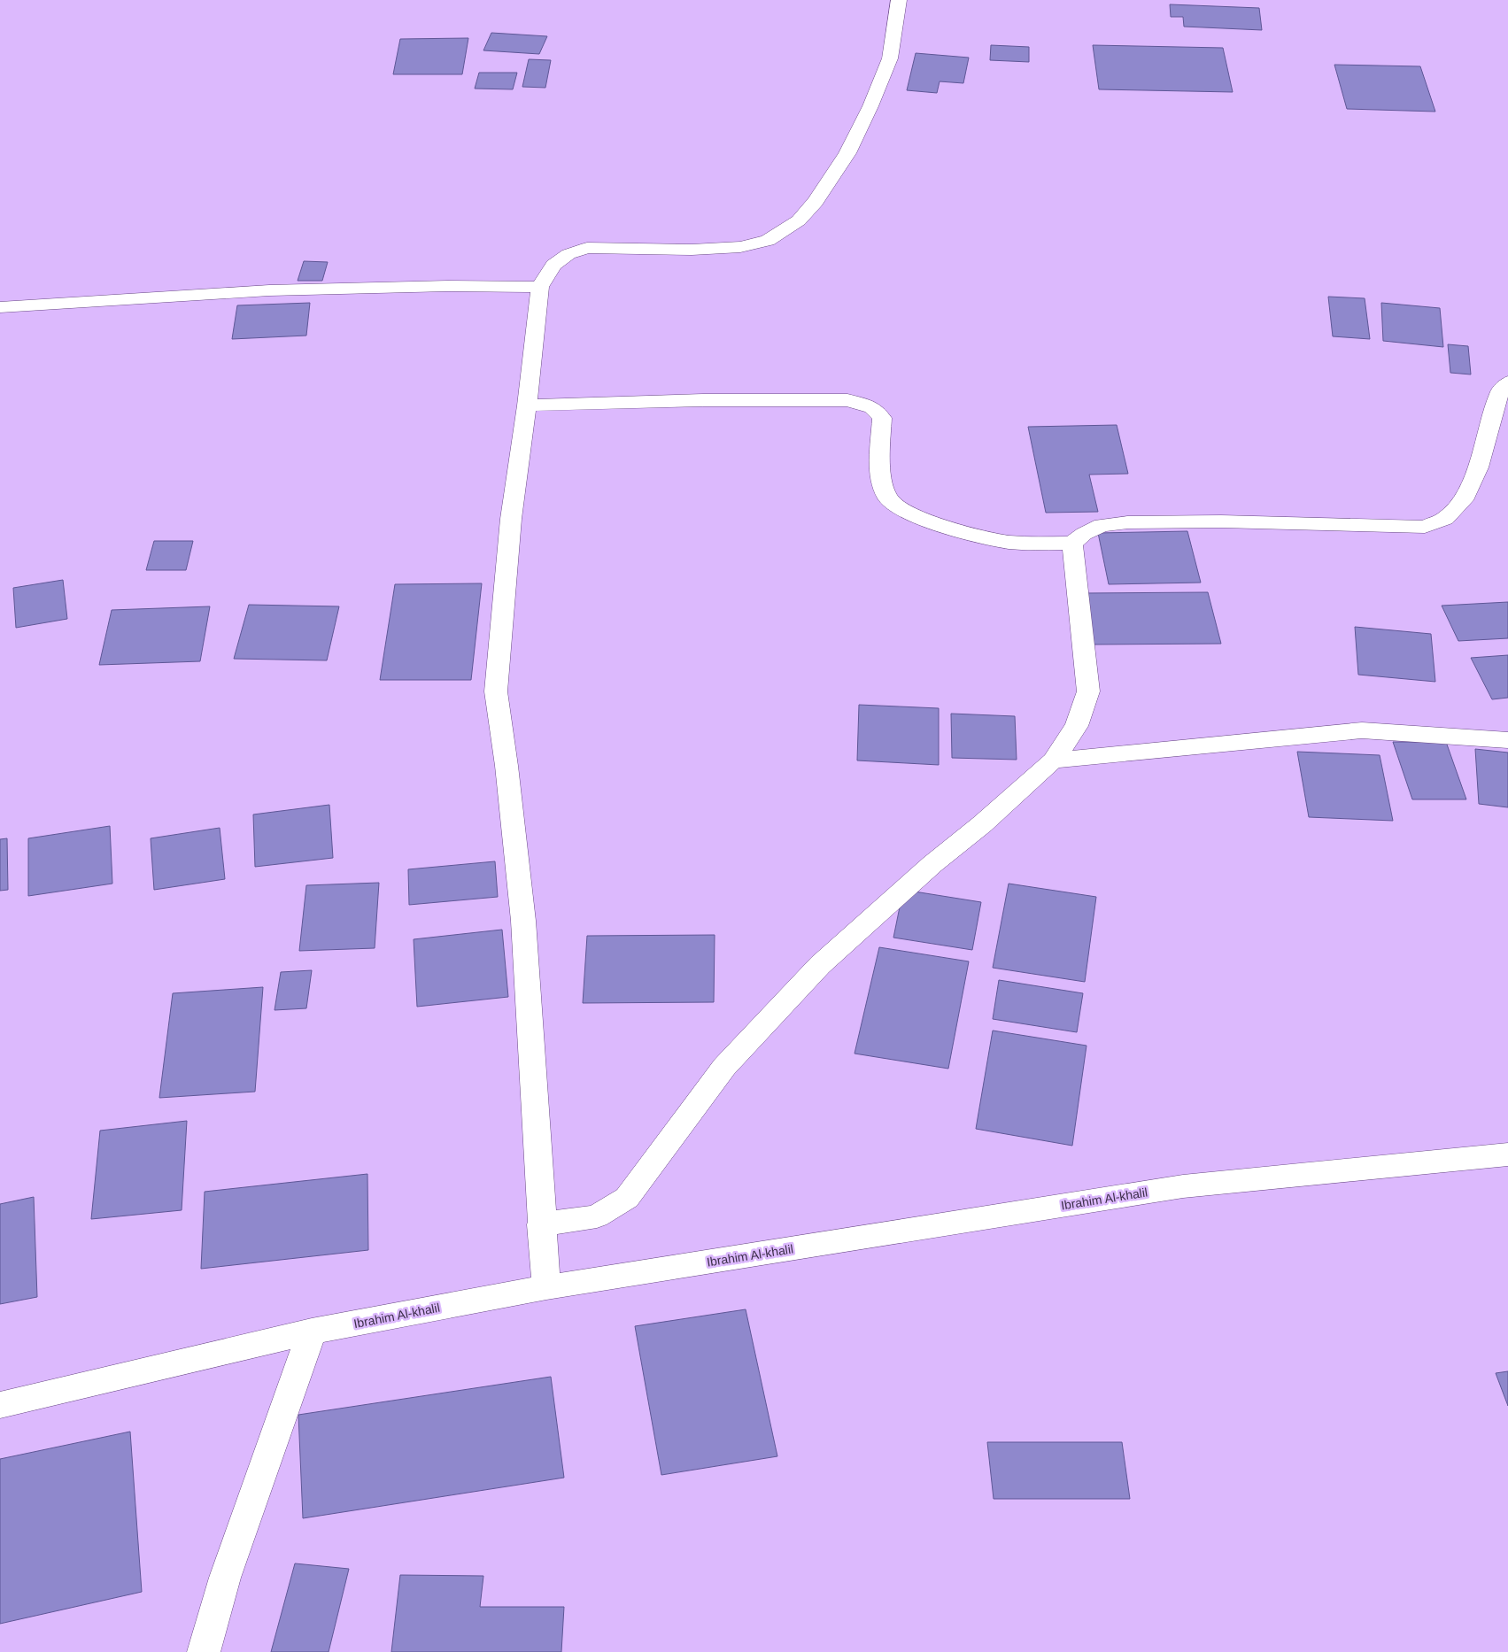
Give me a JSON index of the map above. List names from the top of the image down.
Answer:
{
  "streets": {
    "street": ["Ibrahim Al-khalil"]
  }
}
